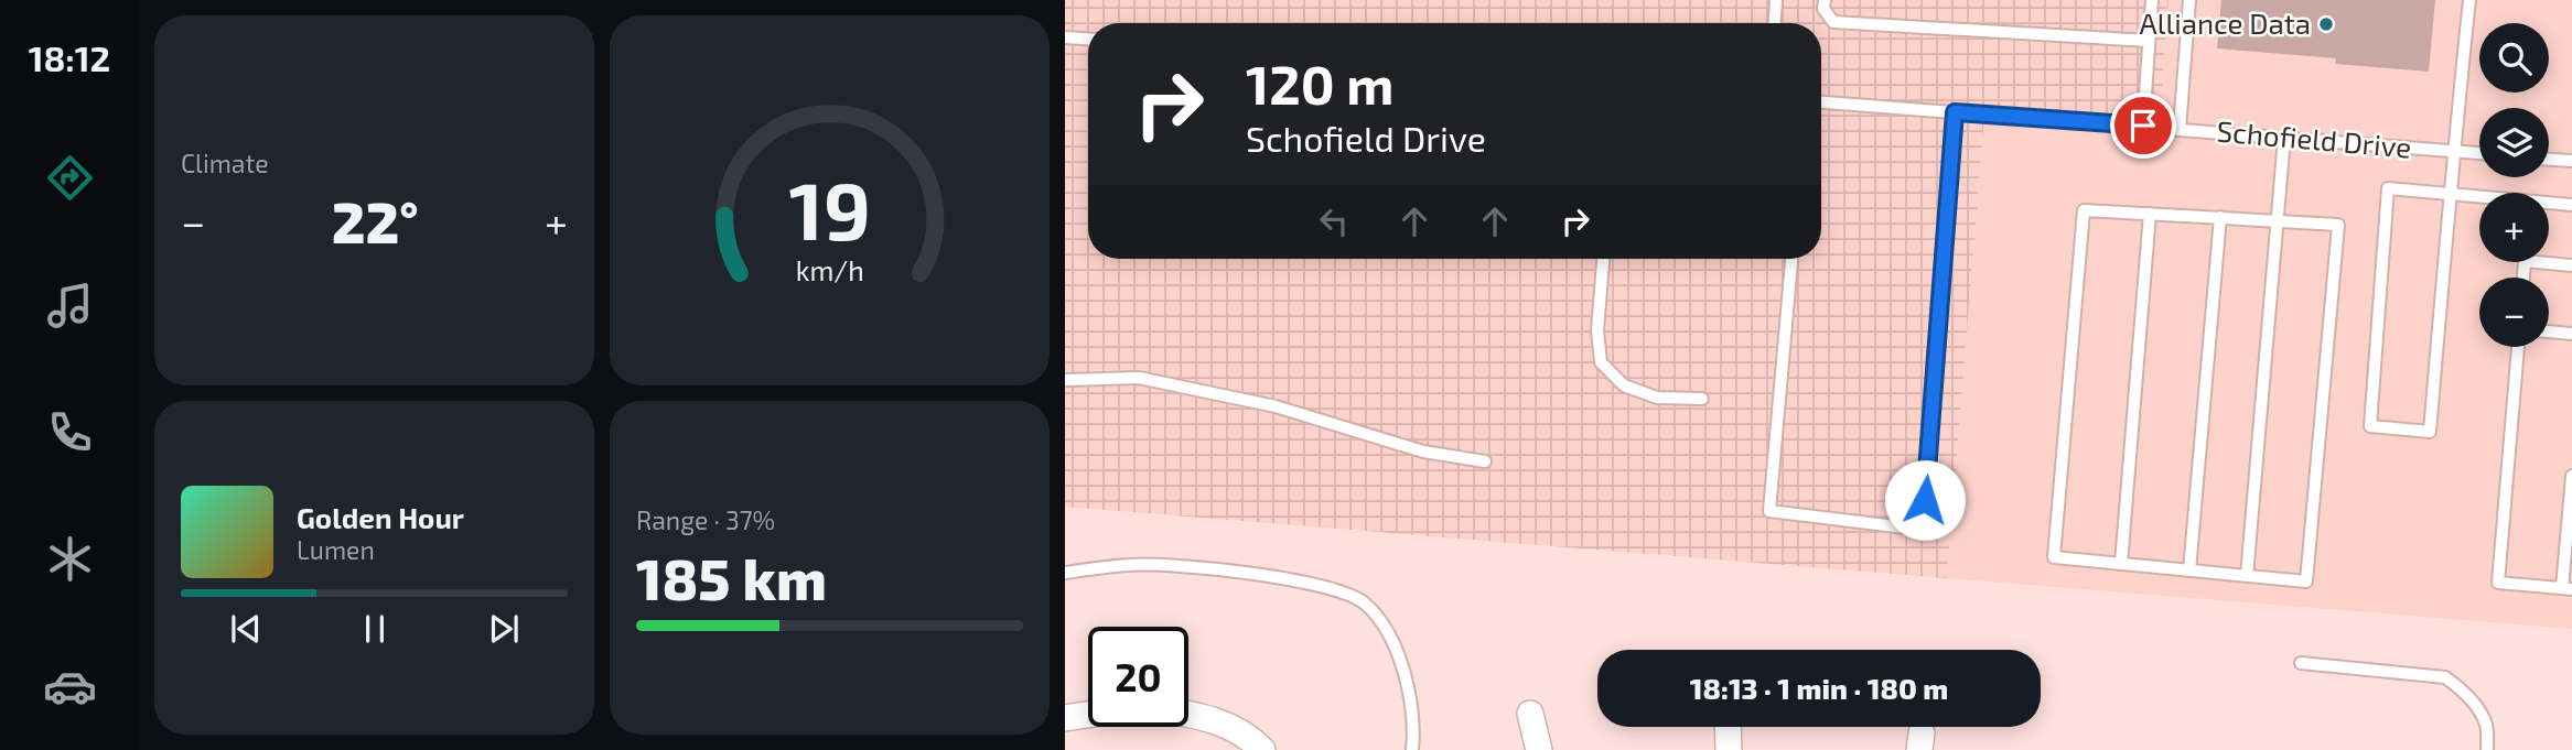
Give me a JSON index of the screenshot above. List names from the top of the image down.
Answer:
{
  "streets": {
    "lane": ["Schofield Drive"]
  },
  "places": ["Alliance Data"],
  "page": {
    "tabs": "18:12",
    "tile": [
      "Climate",
      ["Range · 37%", "185 km"]
    ],
    "map_buttons": ["+", "−"],
    "turn": ["120 m", "Schofield Drive"],
    "heat": ["−", "22°", "+"],
    "song": ["Golden Hour", "Lumen"],
    "limit": "20",
    "trip": "18:13 · 1 min · 180 m",
    "gauge": ["19", "km/h"]
  }
}
